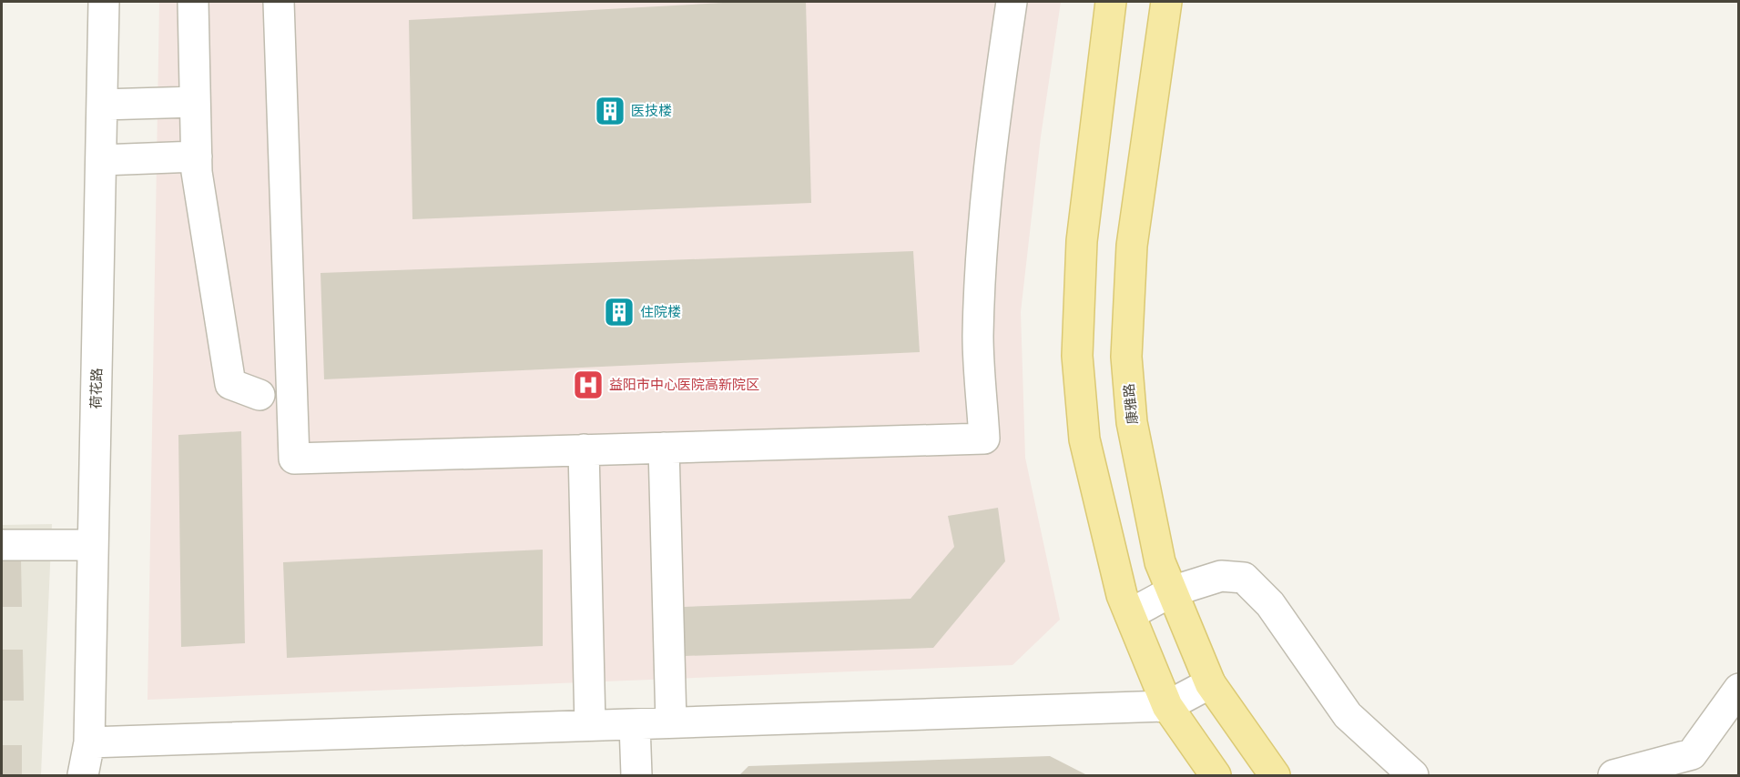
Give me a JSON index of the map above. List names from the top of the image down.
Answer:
{
  "streets": {
    "main road": ["康雅路"],
    "street": ["荷花路"]
  },
  "places": {
    "building": ["医技楼", "住院楼"],
    "hospital": ["益阳市中心医院高新院区"]
  }
}
